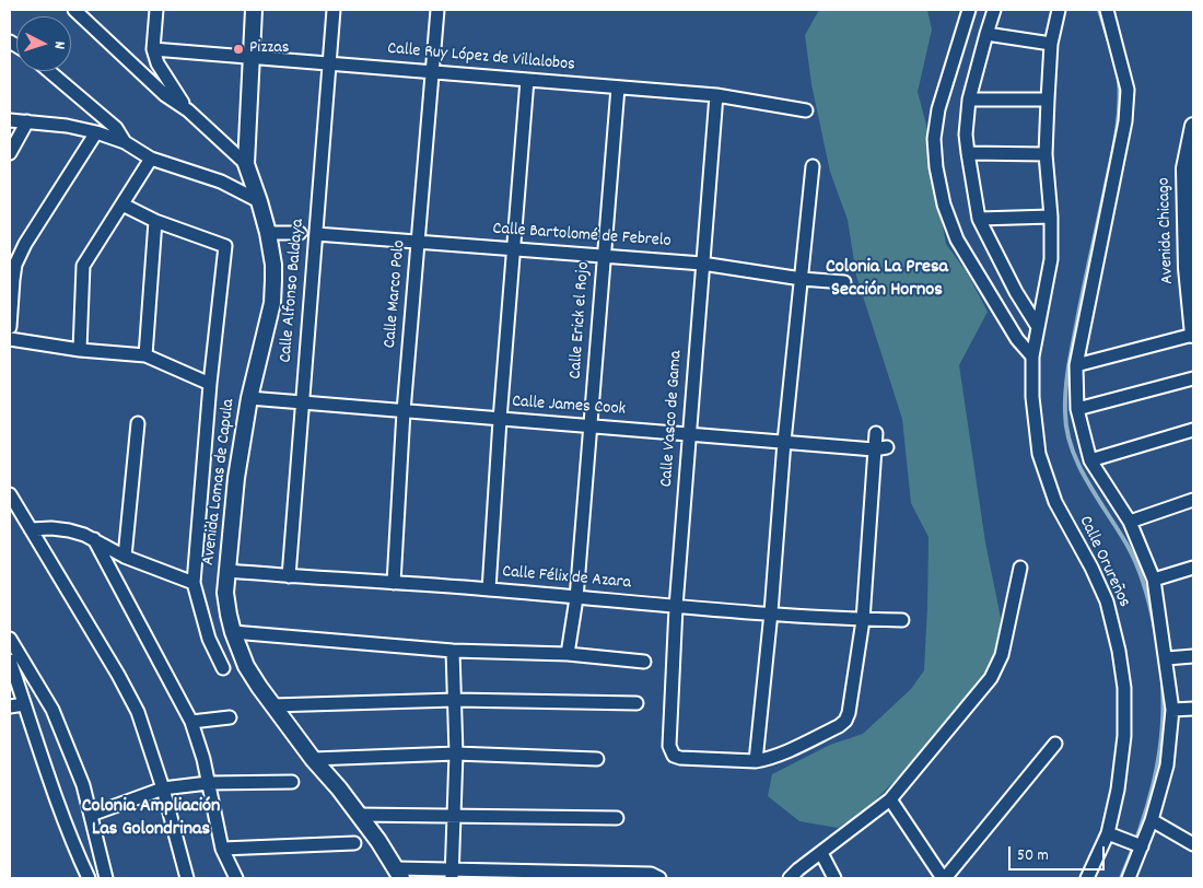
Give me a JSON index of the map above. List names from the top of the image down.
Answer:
{
  "streets": {
    "street": [
      "Calle Ruy López de Villalobos",
      "Avenida Chicago",
      "Calle Bartolomé de Febrelo",
      "Calle Alfonso Baldaya",
      "Calle Marco Polo",
      "Calle Erick el Rojo",
      "Calle James Cook",
      "Calle Vasco de Gama",
      "Avenida Lomas de Capula",
      "Calle Orureños",
      "Calle Félix de Azara"
    ]
  },
  "crossings": [
    ["Calle Ruy López de Villalobos", "Calle Alfonso Baldaya"],
    ["Calle Ruy López de Villalobos", "Calle Marco Polo"],
    ["Calle Ruy López de Villalobos", "Calle Erick el Rojo"],
    ["Calle Ruy López de Villalobos", "Calle Vasco de Gama"],
    ["Calle Ruy López de Villalobos", "Avenida Lomas de Capula"],
    ["Calle Bartolomé de Febrelo", "Calle Alfonso Baldaya"],
    ["Calle Bartolomé de Febrelo", "Calle Marco Polo"],
    ["Calle Bartolomé de Febrelo", "Calle Erick el Rojo"],
    ["Calle Bartolomé de Febrelo", "Calle Vasco de Gama"],
    ["Calle Alfonso Baldaya", "Calle James Cook"],
    ["Calle Alfonso Baldaya", "Calle Félix de Azara"],
    ["Calle Marco Polo", "Calle James Cook"],
    ["Calle Marco Polo", "Calle Félix de Azara"],
    ["Calle Erick el Rojo", "Calle James Cook"],
    ["Calle Erick el Rojo", "Calle Félix de Azara"],
    ["Calle James Cook", "Calle Vasco de Gama"],
    ["Calle James Cook", "Avenida Lomas de Capula"],
    ["Calle Vasco de Gama", "Calle Félix de Azara"],
    ["Avenida Lomas de Capula", "Calle Félix de Azara"]
  ],
  "districts": ["Colonia La Presa Sección Hornos", "Colonia Ampliación Las Golondrinas"],
  "places": ["Pizzas"],
  "scale_bar": "50 m",
  "north": "right"
}
